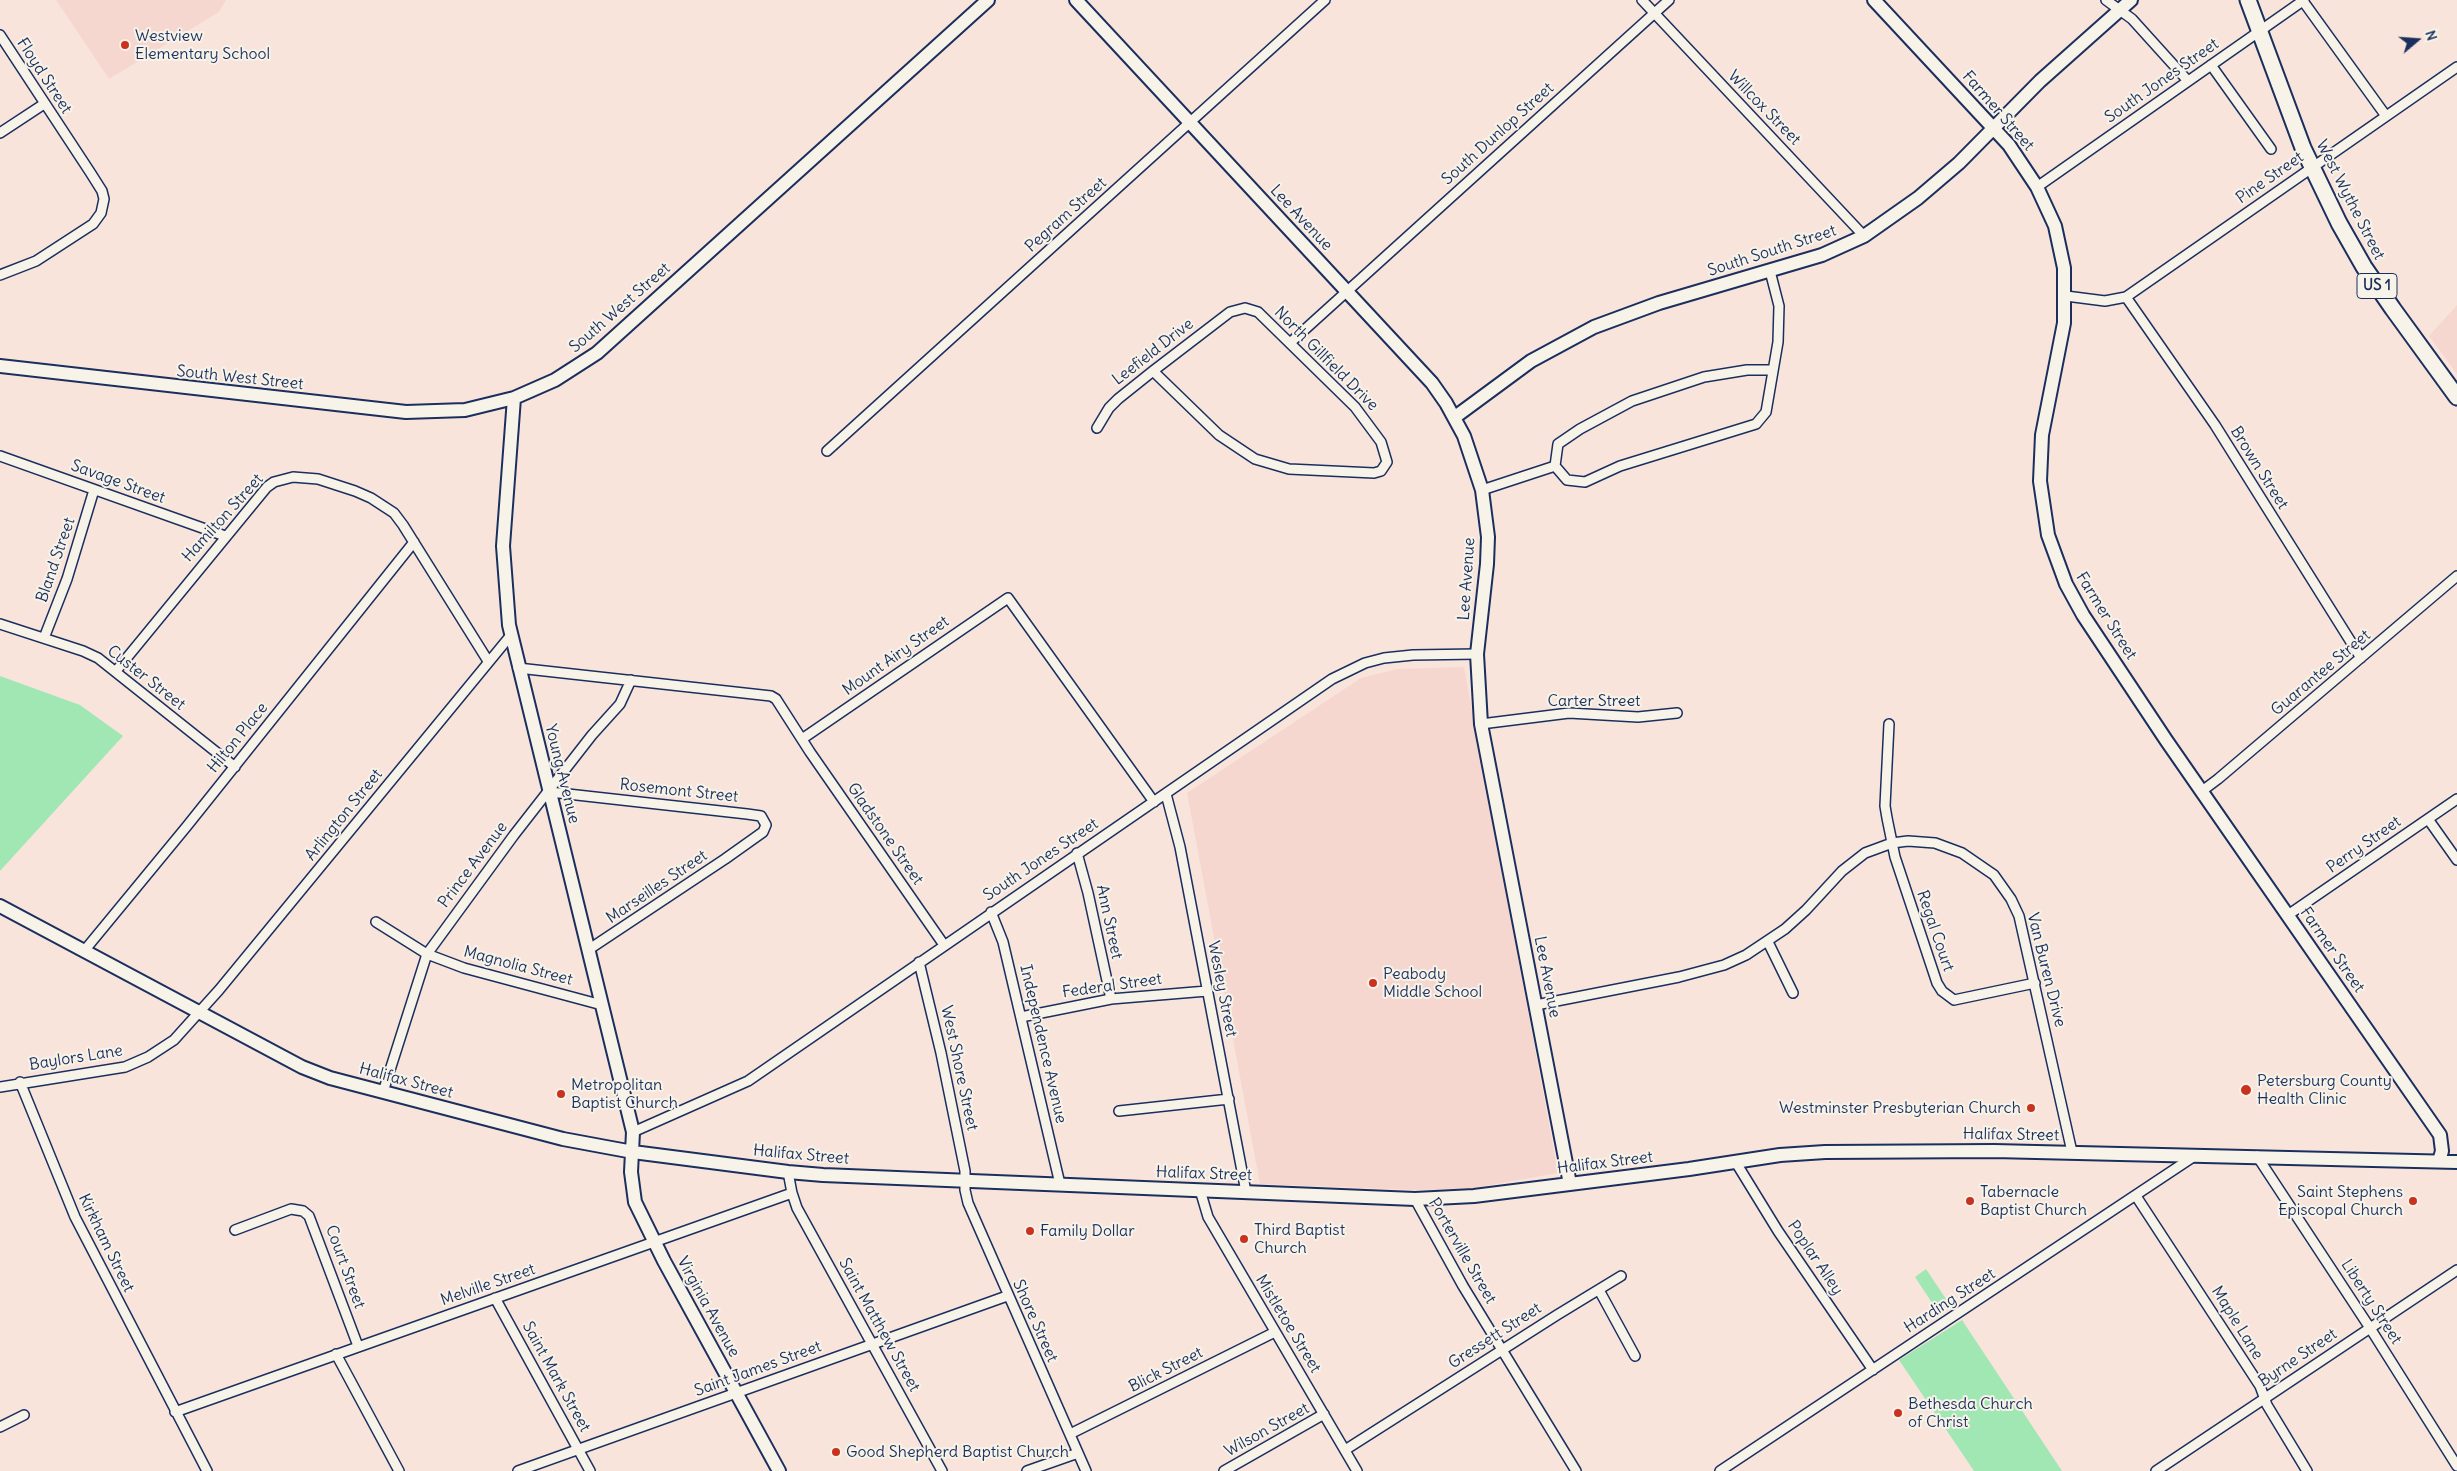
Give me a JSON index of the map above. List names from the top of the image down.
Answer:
{
  "streets": {
    "main road": ["West Wythe Street", "US 1"],
    "street": [
      "Floyd Street",
      "South Jones Street",
      "Willcox Street",
      "Farmer Street",
      "South Dunlop Street",
      "Pine Street",
      "Pegram Street",
      "Lee Avenue",
      "South South Street",
      "South West Street",
      "Leefield Drive",
      "North Gillfield Drive",
      "Brown Street",
      "Savage Street",
      "Hamilton Street",
      "Bland Street",
      "Mount Airy Street",
      "Guarantee Street",
      "Custer Street",
      "Carter Street",
      "Hilton Place",
      "Young Avenue",
      "Rosemont Street",
      "Arlington Street",
      "Gladstone Street",
      "Perry Street",
      "Prince Avenue",
      "Marseilles Street",
      "Ann Street",
      "Regal Court",
      "Magnolia Street",
      "Van Buren Drive",
      "Federal Street",
      "Wesley Street",
      "Independence Avenue",
      "Baylors Lane",
      "West Shore Street",
      "Halifax Street",
      "Kirkham Street",
      "Porterville Street",
      "Poplar Alley",
      "Court Street",
      "Melville Street",
      "Harding Street",
      "Liberty Street",
      "Virginia Avenue",
      "Shore Street",
      "Maple Lane",
      "Mistletoe Street",
      "Saint Matthew Street",
      "Gressett Street",
      "Byrne Street",
      "Saint James Street",
      "Blick Street",
      "Saint Mark Street",
      "Wilson Street"
    ]
  },
  "crossings": [
    ["South Jones Street", "Farmer Street"],
    ["South Jones Street", "West Wythe Street"],
    ["South Jones Street", "Lee Avenue"],
    ["South Jones Street", "Mount Airy Street"],
    ["South Jones Street", "Young Avenue"],
    ["South Jones Street", "Gladstone Street"],
    ["South Jones Street", "Ann Street"],
    ["South Jones Street", "Wesley Street"],
    ["South Jones Street", "Independence Avenue"],
    ["South Jones Street", "West Shore Street"],
    ["Willcox Street", "South Dunlop Street"],
    ["Willcox Street", "South South Street"],
    ["Farmer Street", "South South Street"],
    ["Farmer Street", "Guarantee Street"],
    ["Farmer Street", "Perry Street"],
    ["Farmer Street", "Halifax Street"],
    ["South Dunlop Street", "Lee Avenue"],
    ["South Dunlop Street", "North Gillfield Drive"],
    ["Pine Street", "West Wythe Street"],
    ["Pine Street", "Brown Street"],
    ["Pegram Street", "Lee Avenue"],
    ["Lee Avenue", "South South Street"],
    ["Lee Avenue", "Carter Street"],
    ["Lee Avenue", "Van Buren Drive"],
    ["Lee Avenue", "Halifax Street"],
    ["South West Street", "Young Avenue"],
    ["Leefield Drive", "North Gillfield Drive"],
    ["Brown Street", "Guarantee Street"],
    ["Savage Street", "Hamilton Street"],
    ["Savage Street", "Bland Street"],
    ["Hamilton Street", "Custer Street"],
    ["Hamilton Street", "Hilton Place"],
    ["Hamilton Street", "Arlington Street"],
    ["Bland Street", "Custer Street"],
    ["Mount Airy Street", "Gladstone Street"],
    ["Custer Street", "Hilton Place"],
    ["Hilton Place", "Halifax Street"],
    ["Young Avenue", "Rosemont Street"],
    ["Young Avenue", "Arlington Street"],
    ["Young Avenue", "Prince Avenue"],
    ["Young Avenue", "Marseilles Street"],
    ["Young Avenue", "Magnolia Street"],
    ["Young Avenue", "Halifax Street"],
    ["Young Avenue", "Virginia Avenue"],
    ["Rosemont Street", "Prince Avenue"],
    ["Rosemont Street", "Marseilles Street"],
    ["Arlington Street", "Baylors Lane"],
    ["Arlington Street", "Halifax Street"],
    ["Prince Avenue", "Magnolia Street"],
    ["Prince Avenue", "Halifax Street"],
    ["Ann Street", "Federal Street"],
    ["Regal Court", "Van Buren Drive"],
    ["Van Buren Drive", "Halifax Street"],
    ["Federal Street", "Wesley Street"],
    ["Federal Street", "Independence Avenue"],
    ["Wesley Street", "Halifax Street"],
    ["Independence Avenue", "Halifax Street"],
    ["Baylors Lane", "Halifax Street"],
    ["Baylors Lane", "Kirkham Street"],
    ["West Shore Street", "Halifax Street"],
    ["West Shore Street", "Shore Street"],
    ["Halifax Street", "Porterville Street"],
    ["Halifax Street", "Poplar Alley"],
    ["Halifax Street", "Harding Street"],
    ["Halifax Street", "Liberty Street"],
    ["Halifax Street", "Virginia Avenue"],
    ["Halifax Street", "Shore Street"],
    ["Halifax Street", "Mistletoe Street"],
    ["Kirkham Street", "Melville Street"],
    ["Porterville Street", "Gressett Street"],
    ["Poplar Alley", "Harding Street"],
    ["Court Street", "Melville Street"],
    ["Melville Street", "Virginia Avenue"],
    ["Melville Street", "Saint Matthew Street"],
    ["Melville Street", "Saint Mark Street"],
    ["Harding Street", "Maple Lane"],
    ["Liberty Street", "Byrne Street"],
    ["Virginia Avenue", "Saint James Street"],
    ["Shore Street", "Saint James Street"],
    ["Shore Street", "Blick Street"],
    ["Maple Lane", "Byrne Street"],
    ["Mistletoe Street", "Gressett Street"],
    ["Mistletoe Street", "Blick Street"],
    ["Mistletoe Street", "Wilson Street"],
    ["Saint Matthew Street", "Saint James Street"],
    ["Saint James Street", "Saint Mark Street"]
  ],
  "places": [
    "Westview Elementary School",
    "Peabody Middle School",
    "Petersburg County Health Clinic",
    "Metropolitan Baptist Church",
    "Westminster Presbyterian Church",
    "Tabernacle Baptist Church",
    "Saint Stephens Episcopal Church",
    "Family Dollar",
    "Third Baptist Church",
    "Bethesda Church of Christ",
    "Good Shepherd Baptist Church"
  ],
  "north": "right"
}
